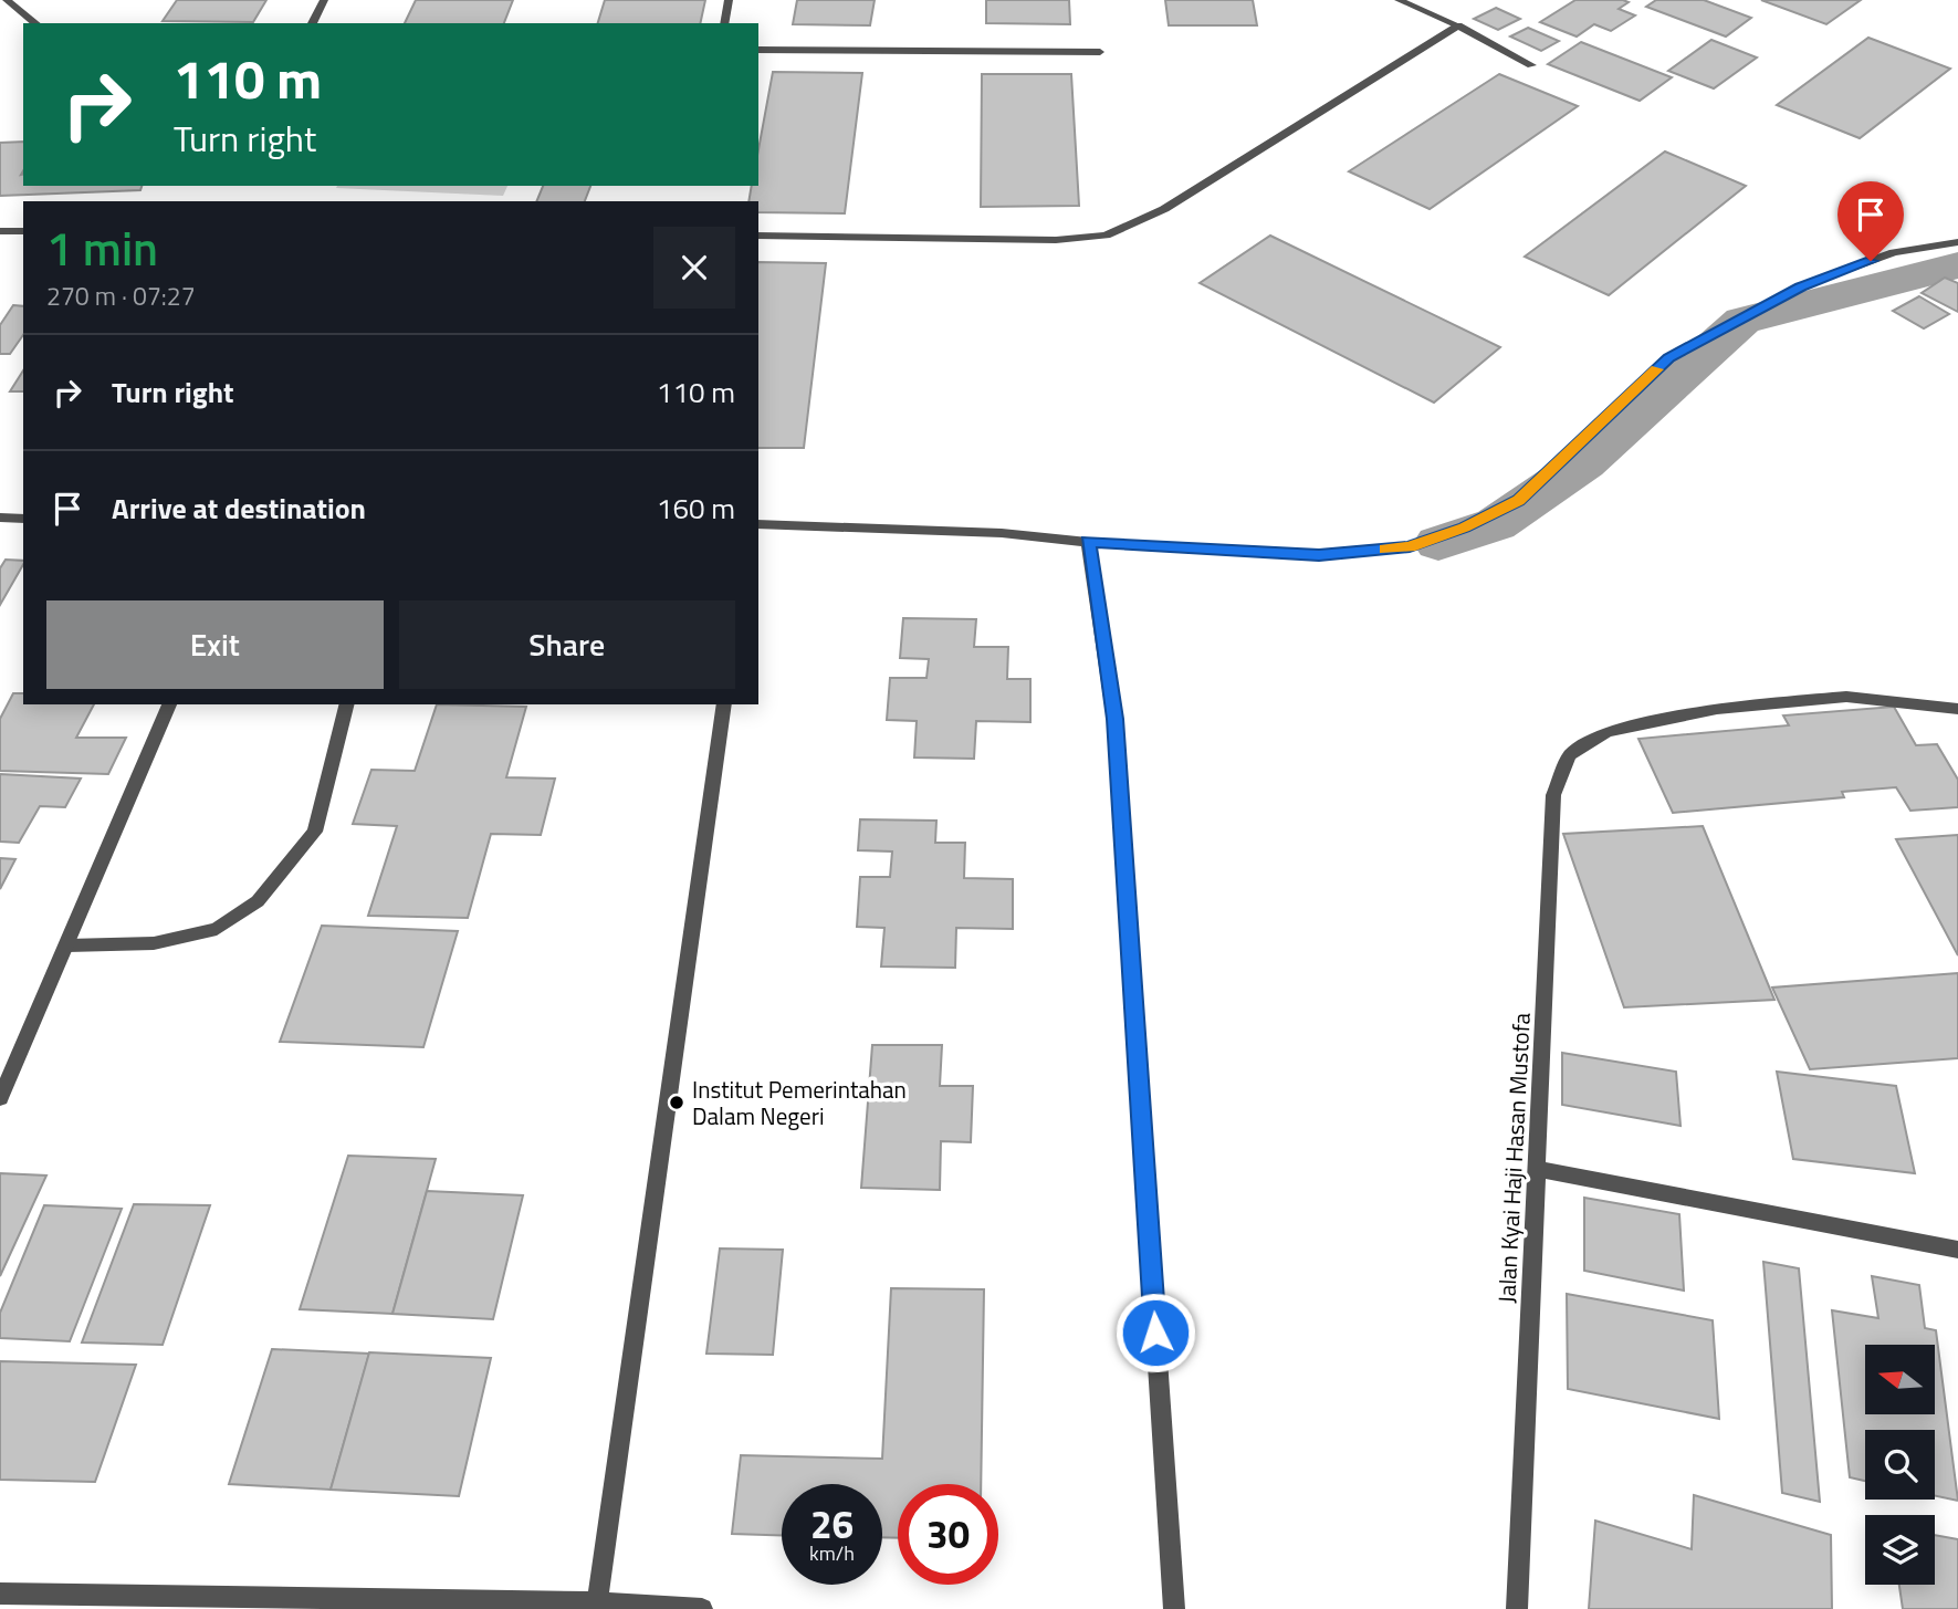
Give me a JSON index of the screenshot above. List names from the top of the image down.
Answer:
{
  "streets": {
    "street": ["Jalan Kyai Haji Hasan Mustofa"]
  },
  "places": ["Institut Pemerintahan Dalam Negeri"],
  "north": "left",
  "page": {
    "turn": ["110 m", "Turn right"],
    "heading": ["1 min", "270 m · 07:27"],
    "list": [
      {
        "name": "Turn right",
        "value": "110 m"
      },
      {
        "name": "Arrive at destination",
        "value": "160 m"
      }
    ],
    "buttons": ["Exit", "Share"],
    "speed": "26 km/h",
    "limit": "30"
  }
}
